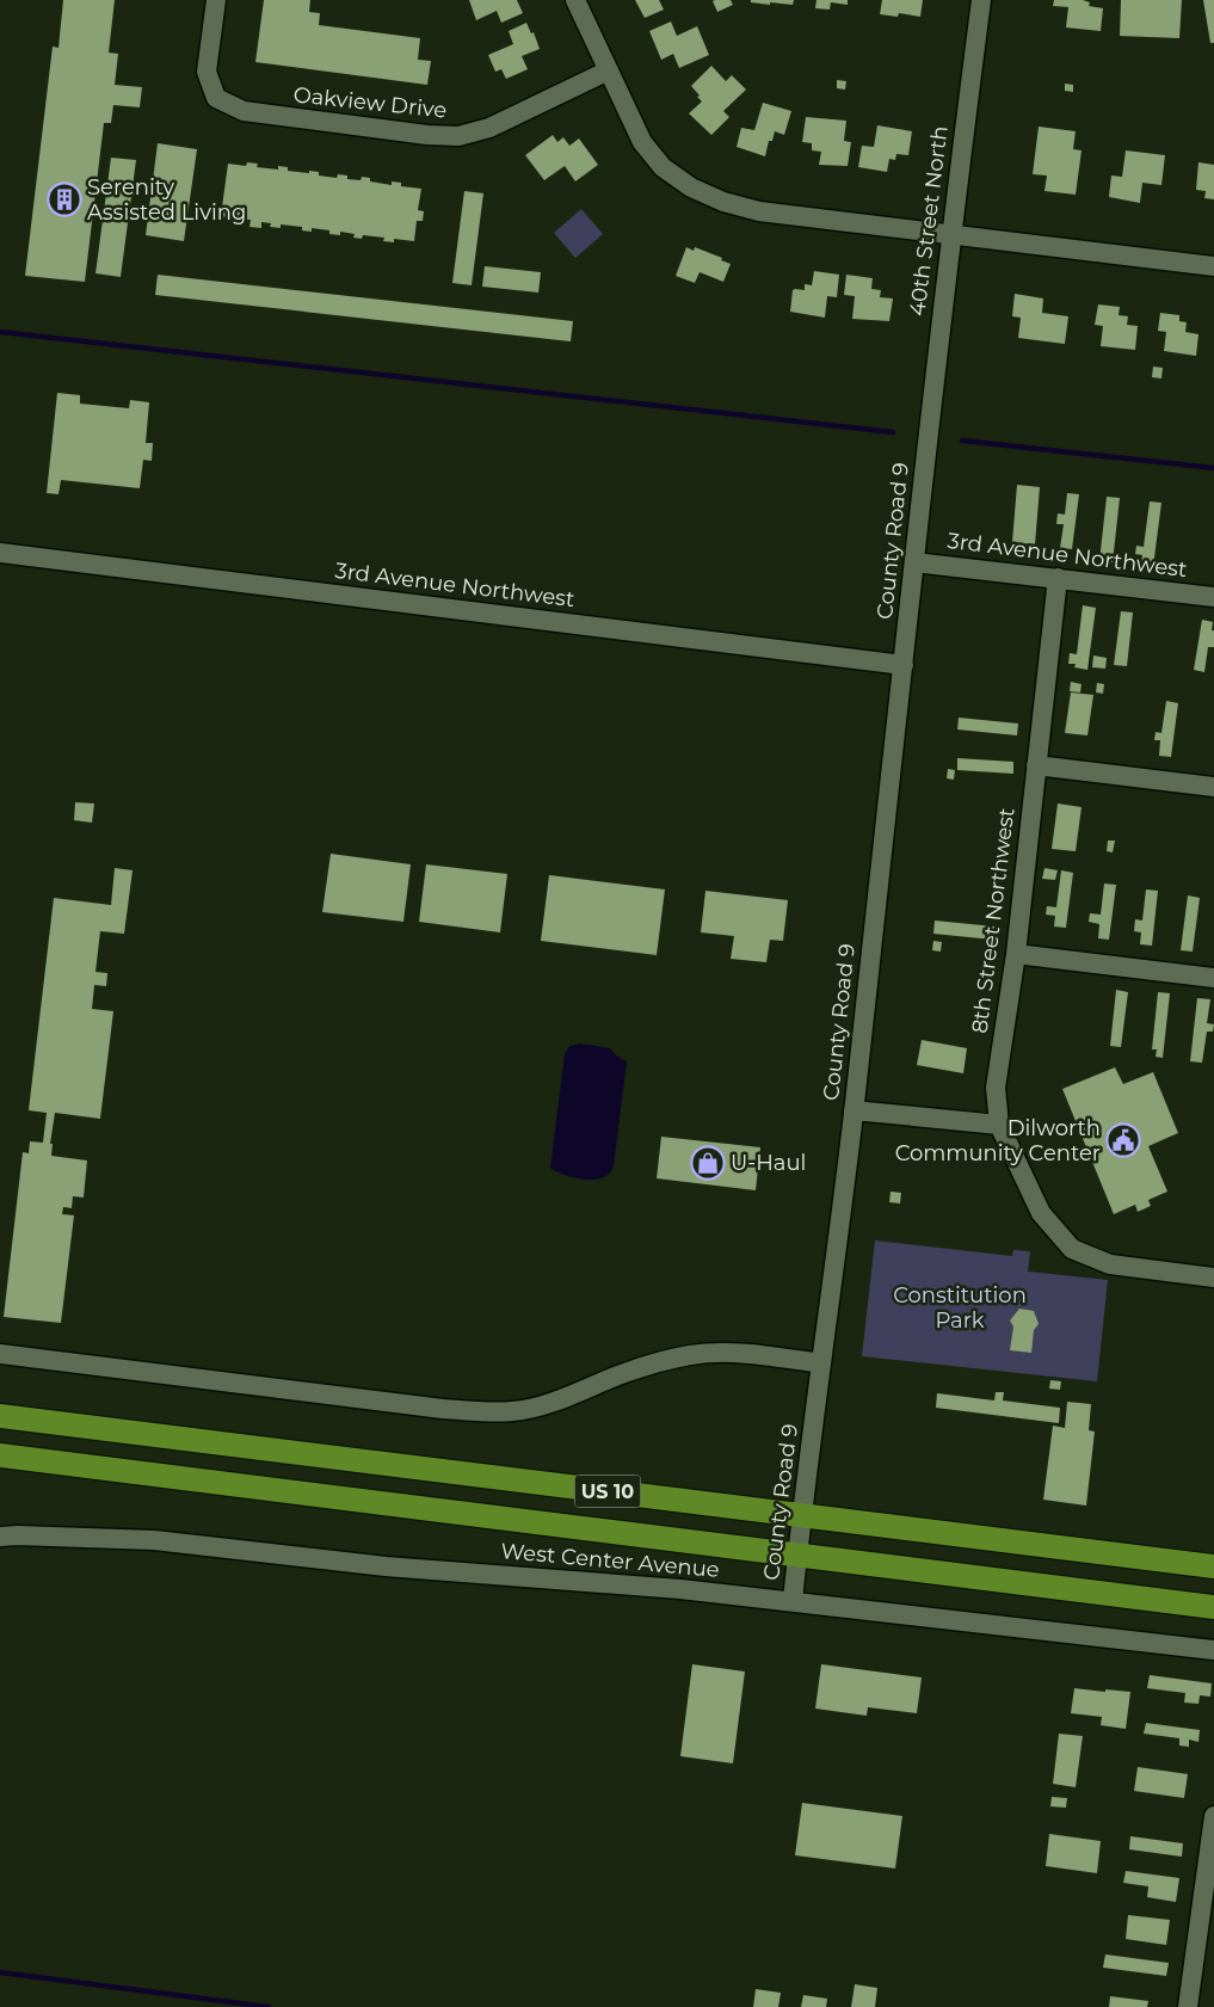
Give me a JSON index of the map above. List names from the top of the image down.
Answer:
{
  "streets": {
    "main road": ["US 10"],
    "street": [
      "Oakview Drive",
      "40th Street North",
      "County Road 9",
      "3rd Avenue Northwest",
      "8th Street Northwest",
      "West Center Avenue"
    ]
  },
  "crossings": [
    ["40th Street North", "County Road 9"],
    ["County Road 9", "3rd Avenue Northwest"],
    ["County Road 9", "US 10"],
    ["County Road 9", "West Center Avenue"],
    ["3rd Avenue Northwest", "8th Street Northwest"]
  ],
  "parks": ["Constitution Park"],
  "places": {
    "building": ["Serenity Assisted Living"],
    "public building": ["Dilworth Community Center"],
    "shop": ["U-Haul"]
  }
}
